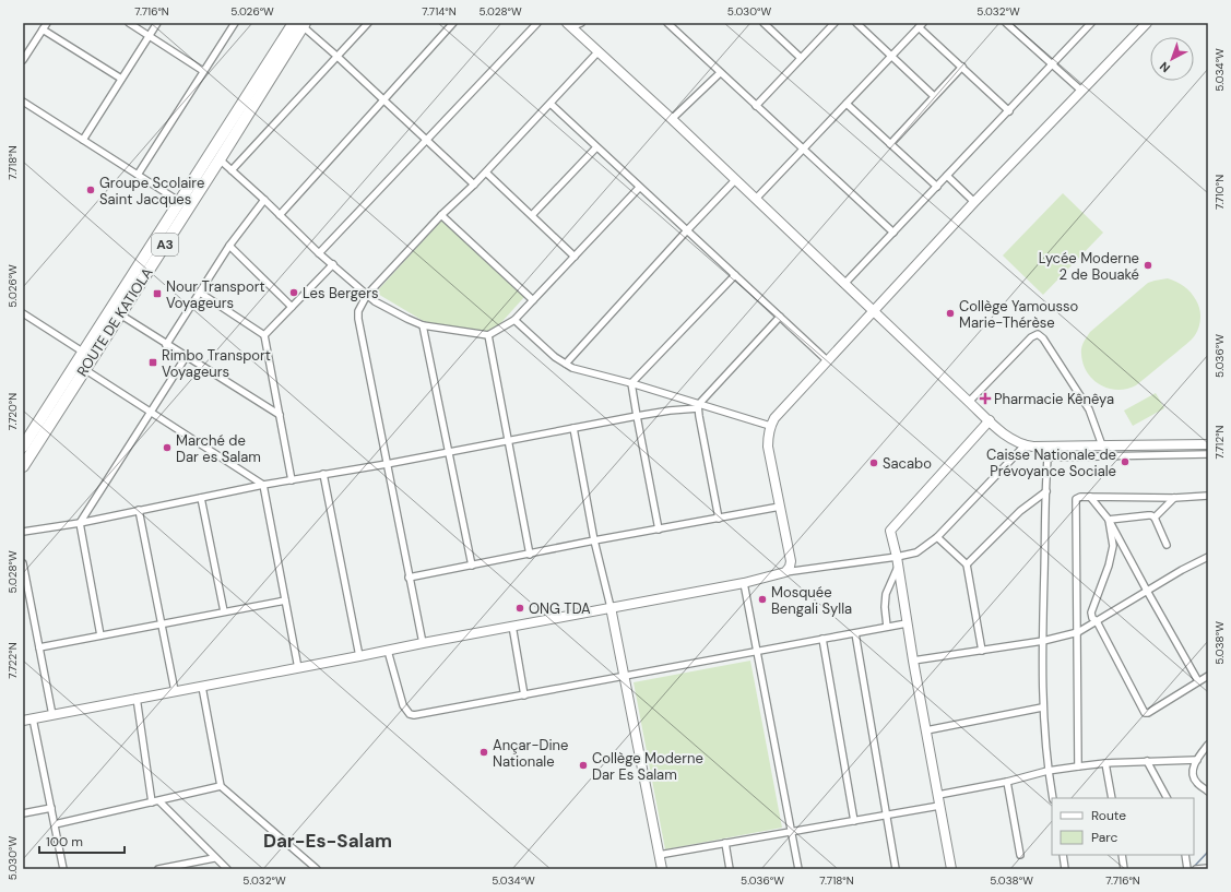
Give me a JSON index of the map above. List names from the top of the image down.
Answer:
{
  "streets": {
    "highway": ["A3", "ROUTE DE KATIOLA"]
  },
  "districts": ["Dar-Es-Salam"],
  "places": {
    "other": [
      "Groupe Scolaire Saint Jacques",
      "Lycée Moderne 2 de Bouaké",
      "Les Bergers",
      "Collège Yamousso Marie-Thérèse",
      "Marché de Dar es Salam",
      "Caisse Nationale de Prévoyance Sociale",
      "Sacabo",
      "Mosquée Bengali Sylla",
      "ONG TDA",
      "Ançar-Dine Nationale",
      "Collège Moderne Dar Es Salam"
    ],
    "transit": ["Nour Transport Voyageurs", "Rimbo Transport Voyageurs"],
    "health": ["Pharmacie Kênêya"]
  },
  "legend": ["Route", "Parc"],
  "scale_bar": "100 m",
  "north": "bottom left",
  "coordinates": [
    "7.716°N",
    "5.026°W",
    "7.714°N",
    "5.028°W",
    "5.030°W",
    "5.032°W",
    "5.034°W",
    "7.718°N",
    "7.710°N",
    "5.036°W",
    "7.720°N",
    "7.712°N",
    "5.038°W",
    "7.722°N"
  ]
}
